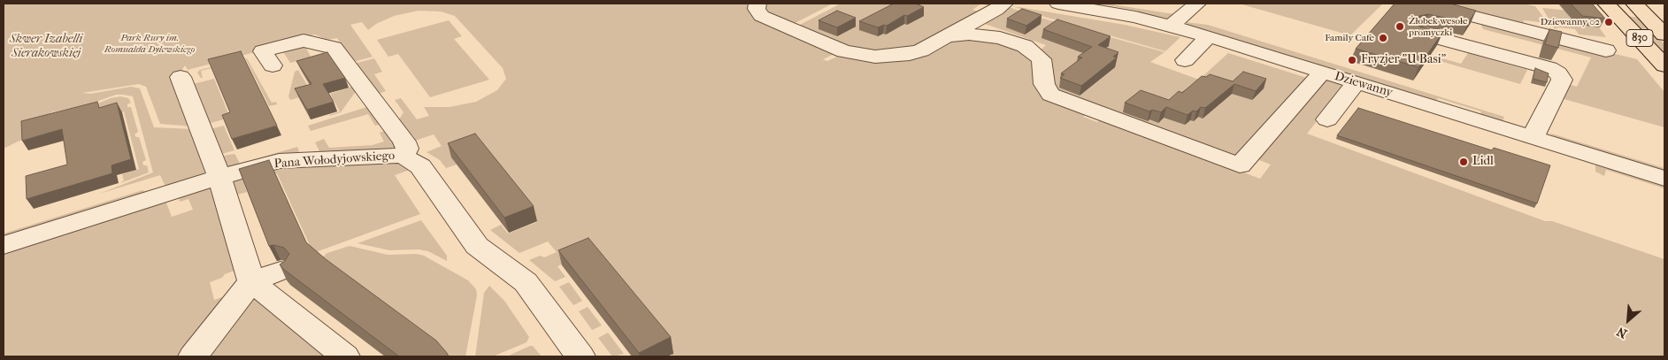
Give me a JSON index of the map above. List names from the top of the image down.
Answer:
{
  "streets": {
    "main road": ["830"],
    "street": ["Dziewanny", "Pana Wołodyjowskiego"]
  },
  "parks": ["Park Rury im. Romualda Dylewskiego", "Skwer Izabelli Sierakowskiej"],
  "places": [
    "Dziewanny 02",
    "Żłobek wesołe promyczki",
    "Family Cafe",
    "Fryzjer \"U Basi\"",
    "Lidl"
  ],
  "north": "bottom left"
}
